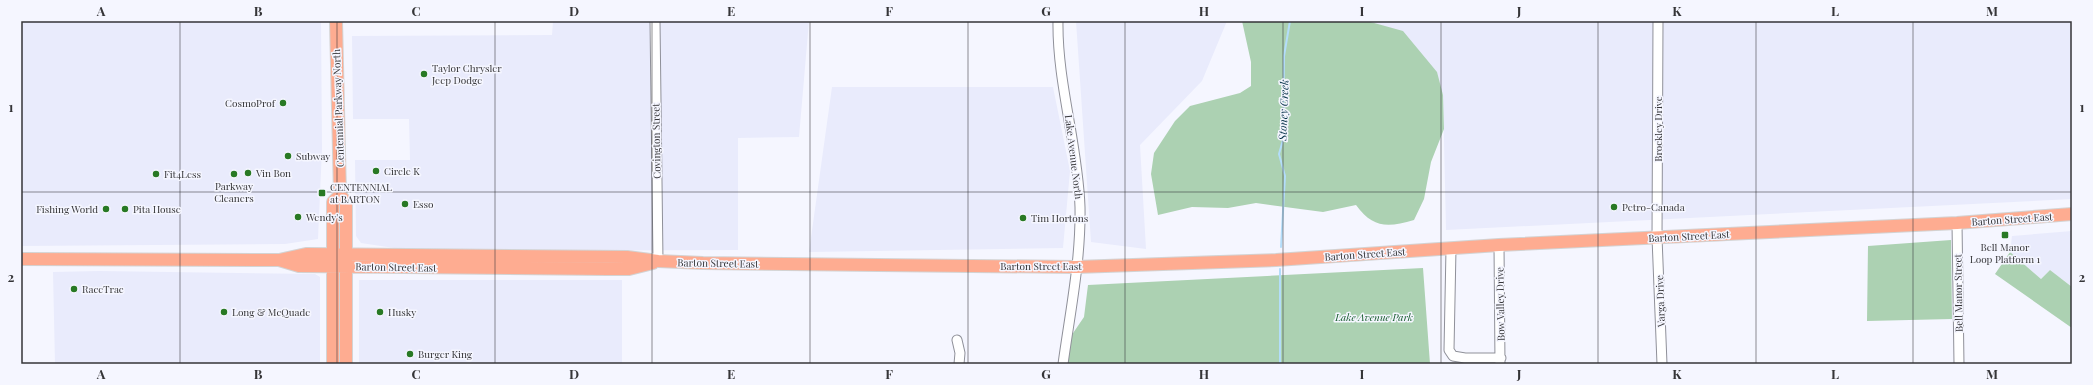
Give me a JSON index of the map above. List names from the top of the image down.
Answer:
{
  "streets": {
    "main road": ["Centennial Parkway North", "Barton Street East"],
    "street": [
      "Brockley Drive",
      "Covington Street",
      "Lake Avenue North",
      "Bell Manor Street",
      "Varga Drive",
      "Bow Valley Drive"
    ]
  },
  "crossings": [
    ["Centennial Parkway North", "Barton Street East"],
    ["Brockley Drive", "Barton Street East"],
    ["Brockley Drive", "Varga Drive"],
    ["Covington Street", "Barton Street East"],
    ["Lake Avenue North", "Barton Street East"],
    ["Barton Street East", "Bell Manor Street"],
    ["Barton Street East", "Varga Drive"],
    ["Barton Street East", "Bow Valley Drive"]
  ],
  "water": ["Stoney Creek"],
  "parks": ["Lake Avenue Park"],
  "places": {
    "other": [
      "Taylor Chrysler Jeep Dodge",
      "CosmoProf",
      "Subway",
      "Circle K",
      "Vin Bon",
      "Fit4Less",
      "Parkway Cleaners",
      "Esso",
      "Petro-Canada",
      "Fishing World",
      "Pita House",
      "Wendy's",
      "Tim Hortons",
      "RaceTrac",
      "Long & McQuade",
      "Husky",
      "Burger King"
    ],
    "transit": ["CENTENNIAL at BARTON", "Bell Manor Loop Platform 1"]
  },
  "grid": {
    "columns": [
      "A",
      "B",
      "C",
      "D",
      "E",
      "F",
      "G",
      "H",
      "I",
      "J",
      "K",
      "L",
      "M"
    ],
    "rows": ["1", "2"]
  }
}
